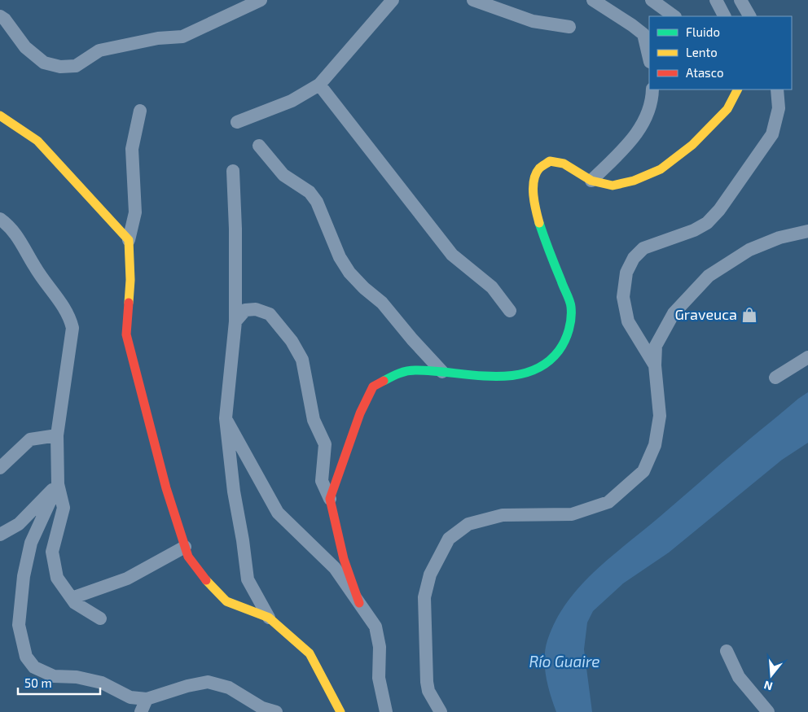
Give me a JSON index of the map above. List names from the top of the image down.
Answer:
{
  "water": ["Río Guaire"],
  "places": {
    "shop": ["Graveuca"]
  },
  "legend": ["Fluido", "Lento", "Atasco"],
  "scale_bar": "50 m",
  "north": "bottom"
}
